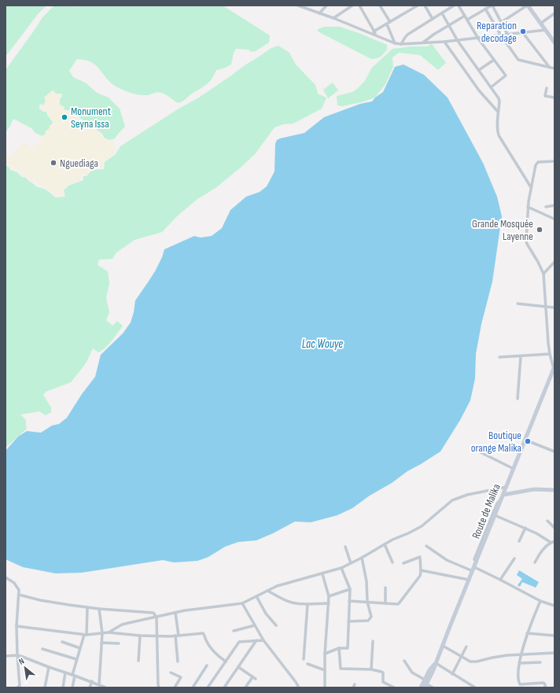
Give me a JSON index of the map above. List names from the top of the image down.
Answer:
{
  "streets": {
    "main road": ["Route de Malika"]
  },
  "water": ["Lac Wouye"],
  "places": [
    "Reparation decodage",
    "Monument Seyna Issa",
    "Nguediaga",
    "Grande Mosquée Layenne",
    "Boutique orange Malika"
  ],
  "north": "top left"
}
